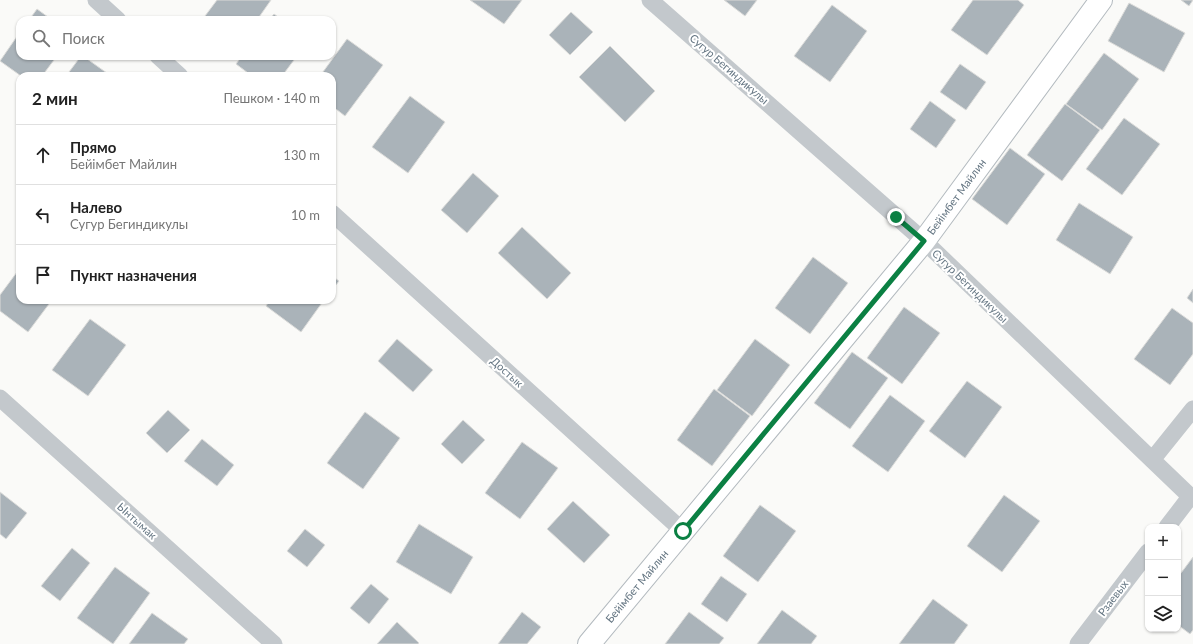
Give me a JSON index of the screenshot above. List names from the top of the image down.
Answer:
{
  "streets": {
    "street": [
      "Сугур Бегиндикулы",
      "Бейімбет Майлин",
      "Достык",
      "Ынтымак",
      "Рзаевых"
    ]
  },
  "crossings": [
    ["Сугур Бегиндикулы", "Бейімбет Майлин"],
    ["Бейімбет Майлин", "Достык"]
  ],
  "page": {
    "search": "Поиск",
    "heading": ["2 мин", "Пешком · 140 m"],
    "list": [
      ["Прямо", "Бейімбет Майлин", "130 m"],
      ["Налево", "Сугур Бегиндикулы", "10 m"],
      "Пункт назначения"
    ],
    "map_buttons": ["+", "−"]
  }
}
